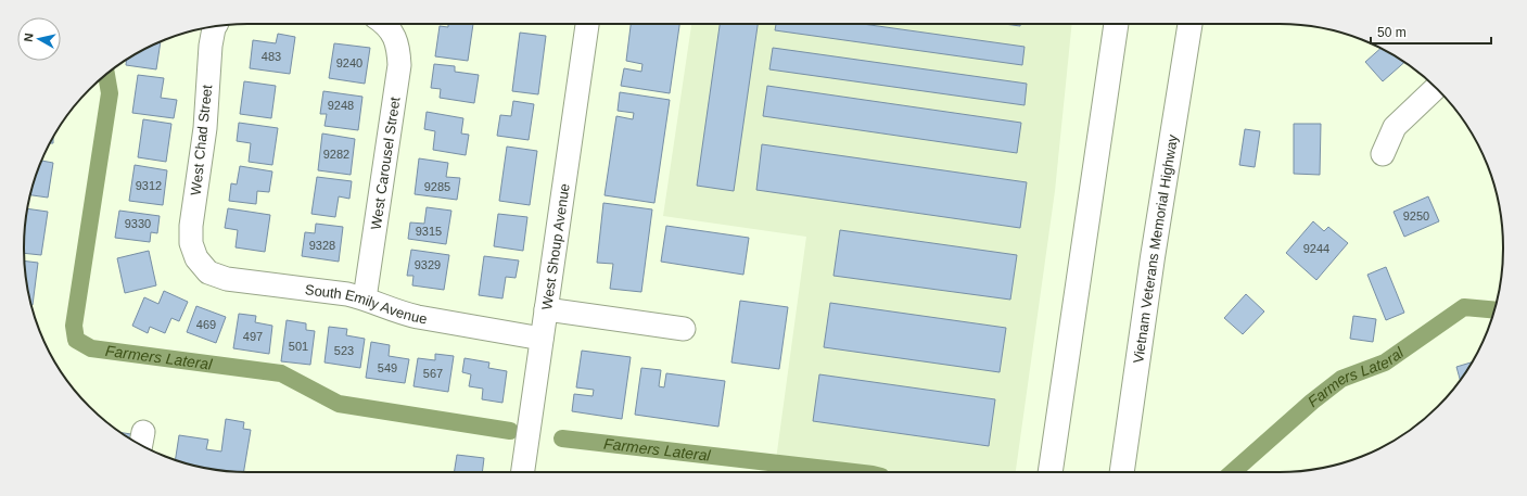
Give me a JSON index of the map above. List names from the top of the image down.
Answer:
{
  "streets": {
    "highway": ["Vietnam Veterans Memorial Highway"],
    "street": [
      "West Chad Street",
      "West Carousel Street",
      "West Shoup Avenue",
      "South Emily Avenue"
    ]
  },
  "crossings": [
    ["West Chad Street", "South Emily Avenue"],
    ["West Carousel Street", "South Emily Avenue"],
    ["West Shoup Avenue", "South Emily Avenue"]
  ],
  "water": ["Farmers Lateral"],
  "house_numbers": [
    "483",
    "9240",
    "9248",
    "9282",
    "9312",
    "9285",
    "9250",
    "9330",
    "9315",
    "9328",
    "9244",
    "9329",
    "469",
    "497",
    "501",
    "523",
    "549",
    "567"
  ],
  "scale_bar": "50 m",
  "north": "left"
}
